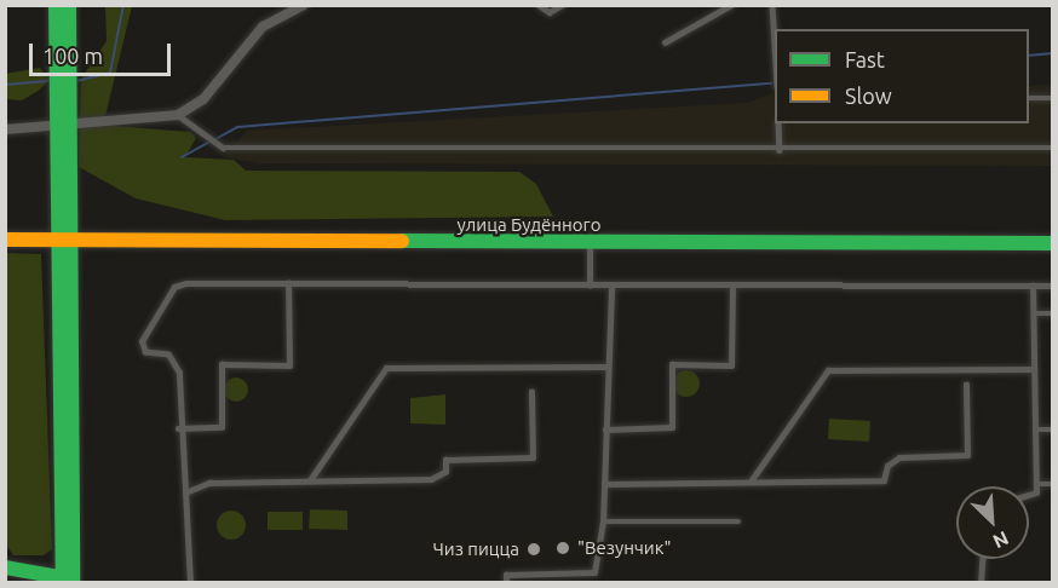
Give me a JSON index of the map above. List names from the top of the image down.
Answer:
{
  "streets": {
    "main road": ["улица Будённого"]
  },
  "places": ["\"Везунчик\"", "Чиз пицца"],
  "legend": ["Fast", "Slow"],
  "scale_bar": "100 m",
  "north": "bottom right"
}
